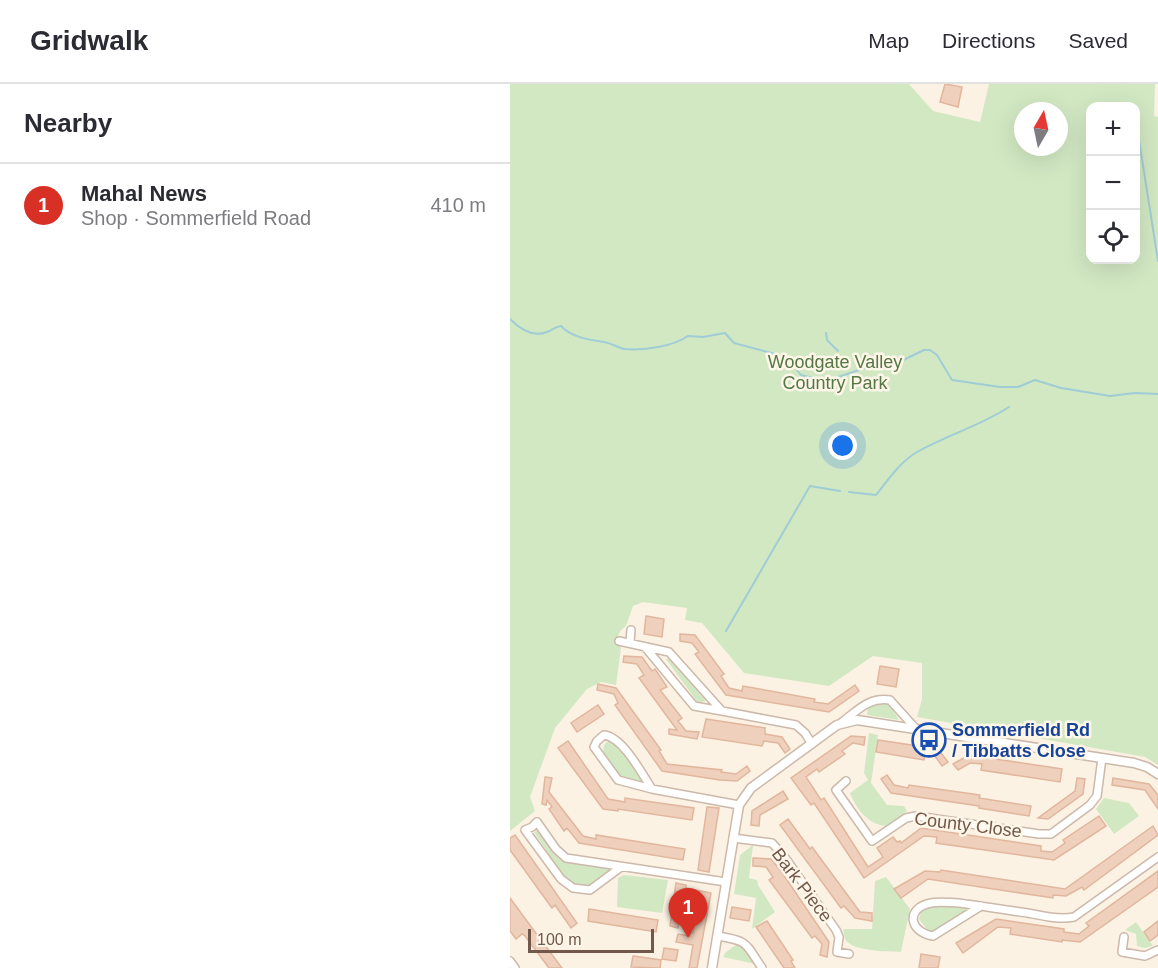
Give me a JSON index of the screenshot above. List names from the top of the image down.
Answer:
{
  "streets": {
    "street": ["County Close", "Bark Piece"]
  },
  "parks": ["Woodgate Valley Country Park"],
  "places": {
    "bus stop": ["Sommerfield Rd / Tibbatts Close"]
  },
  "scale_bar": "100 m",
  "north": "top",
  "page": {
    "header": "Gridwalk",
    "nav": ["Map", "Directions", "Saved"],
    "heading": "Nearby",
    "map_buttons": ["+", "−"],
    "list": [
      {
        "mark": "1",
        "name": "Mahal News",
        "note": "Shop · Sommerfield Road",
        "value": "410 m"
      }
    ],
    "pins": "1",
    "scale": "100 m"
  }
}
